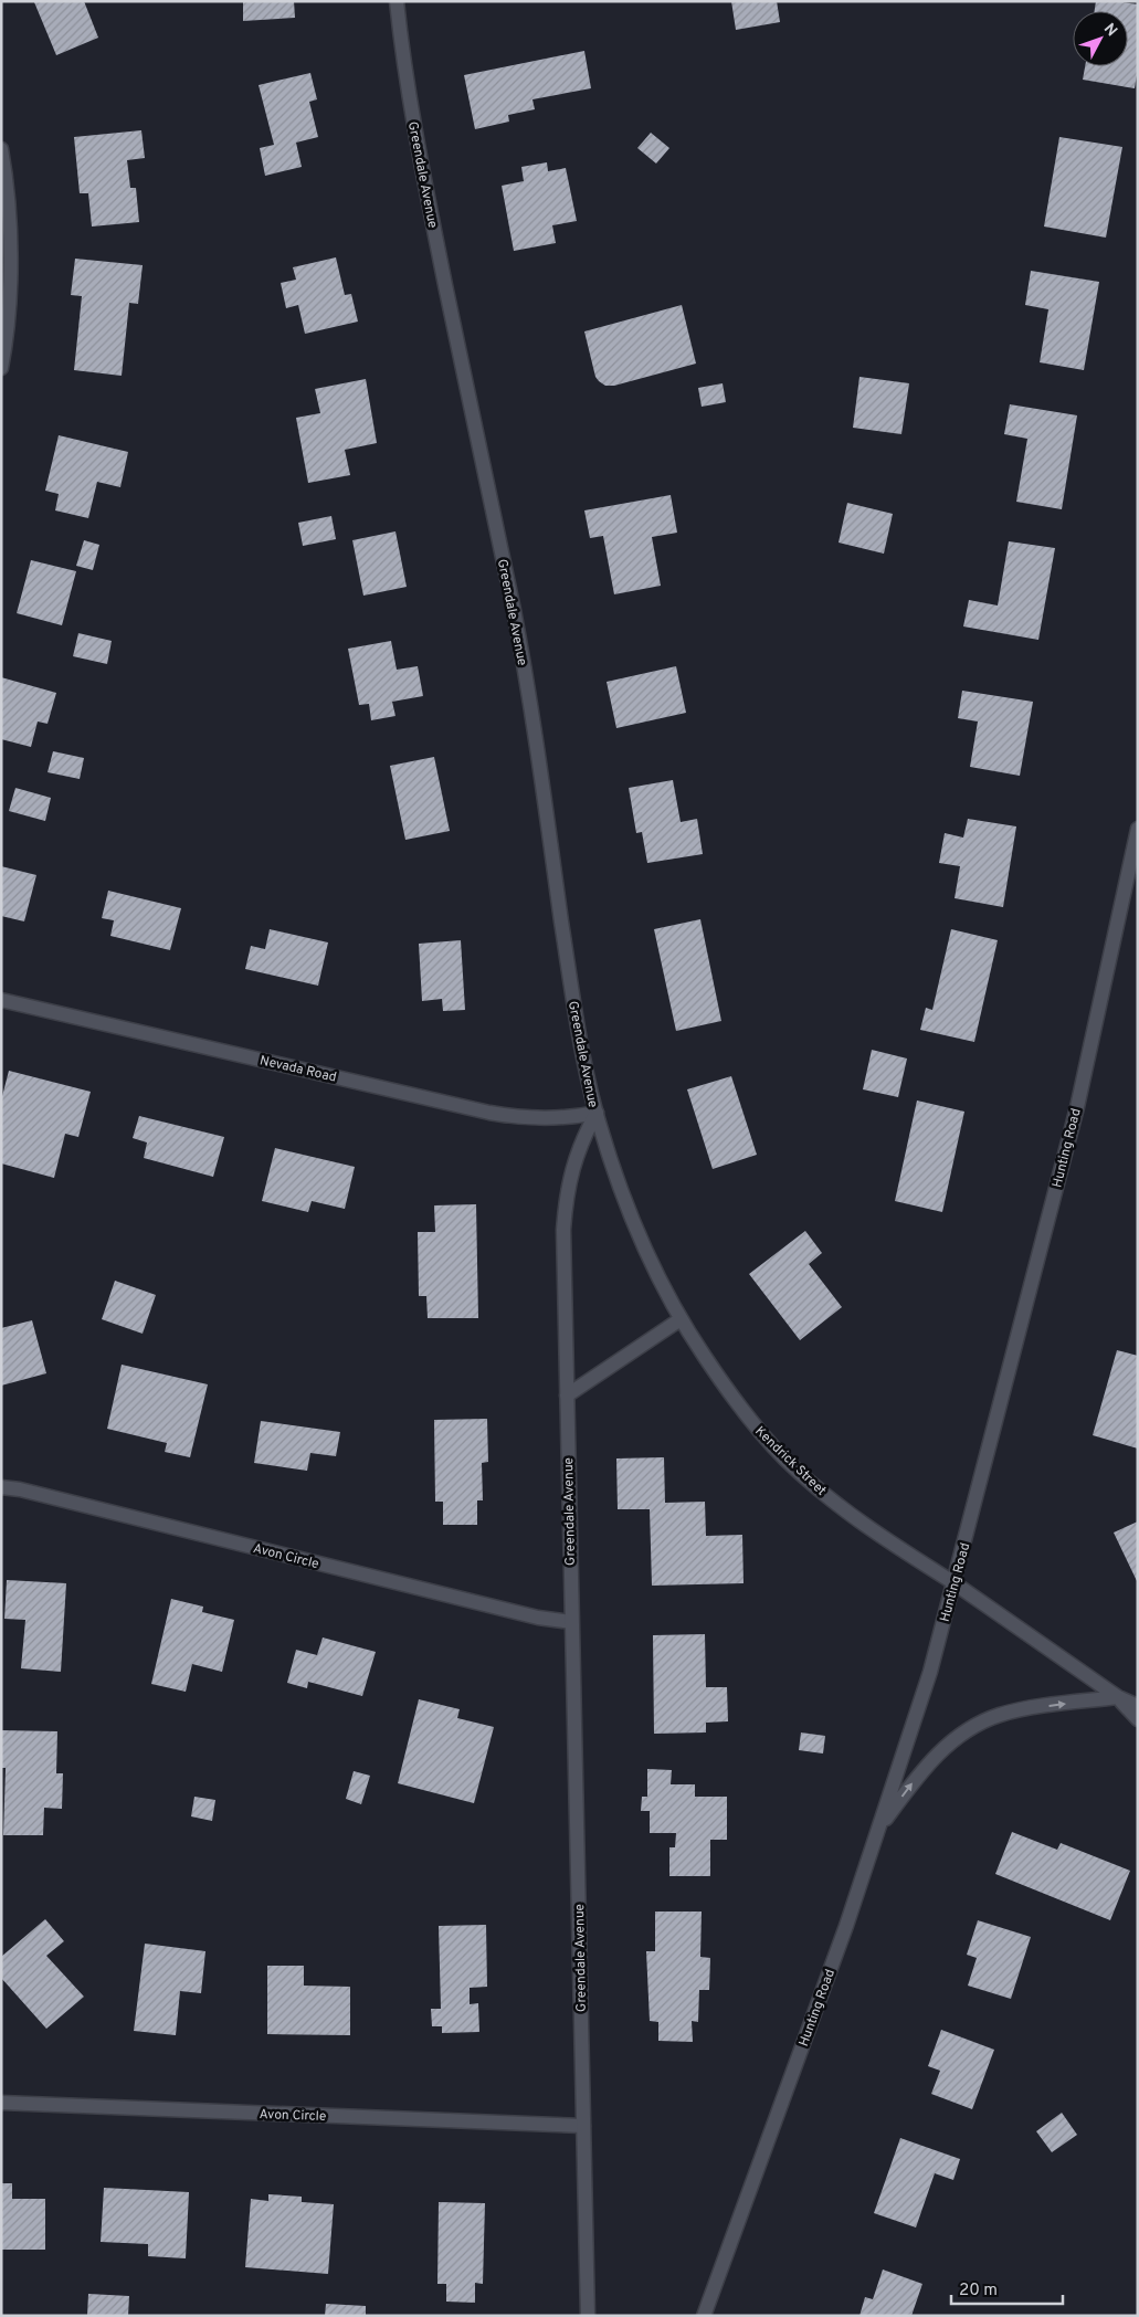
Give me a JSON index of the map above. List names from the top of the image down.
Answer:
{
  "streets": {
    "street": [
      "Greendale Avenue",
      "Nevada Road",
      "Hunting Road",
      "Kendrick Street",
      "Avon Circle"
    ]
  },
  "crossings": [
    ["Greendale Avenue", "Nevada Road"],
    ["Greendale Avenue", "Kendrick Street"],
    ["Greendale Avenue", "Avon Circle"],
    ["Nevada Road", "Kendrick Street"],
    ["Hunting Road", "Kendrick Street"]
  ],
  "scale_bar": "20 m",
  "north": "top right"
}
